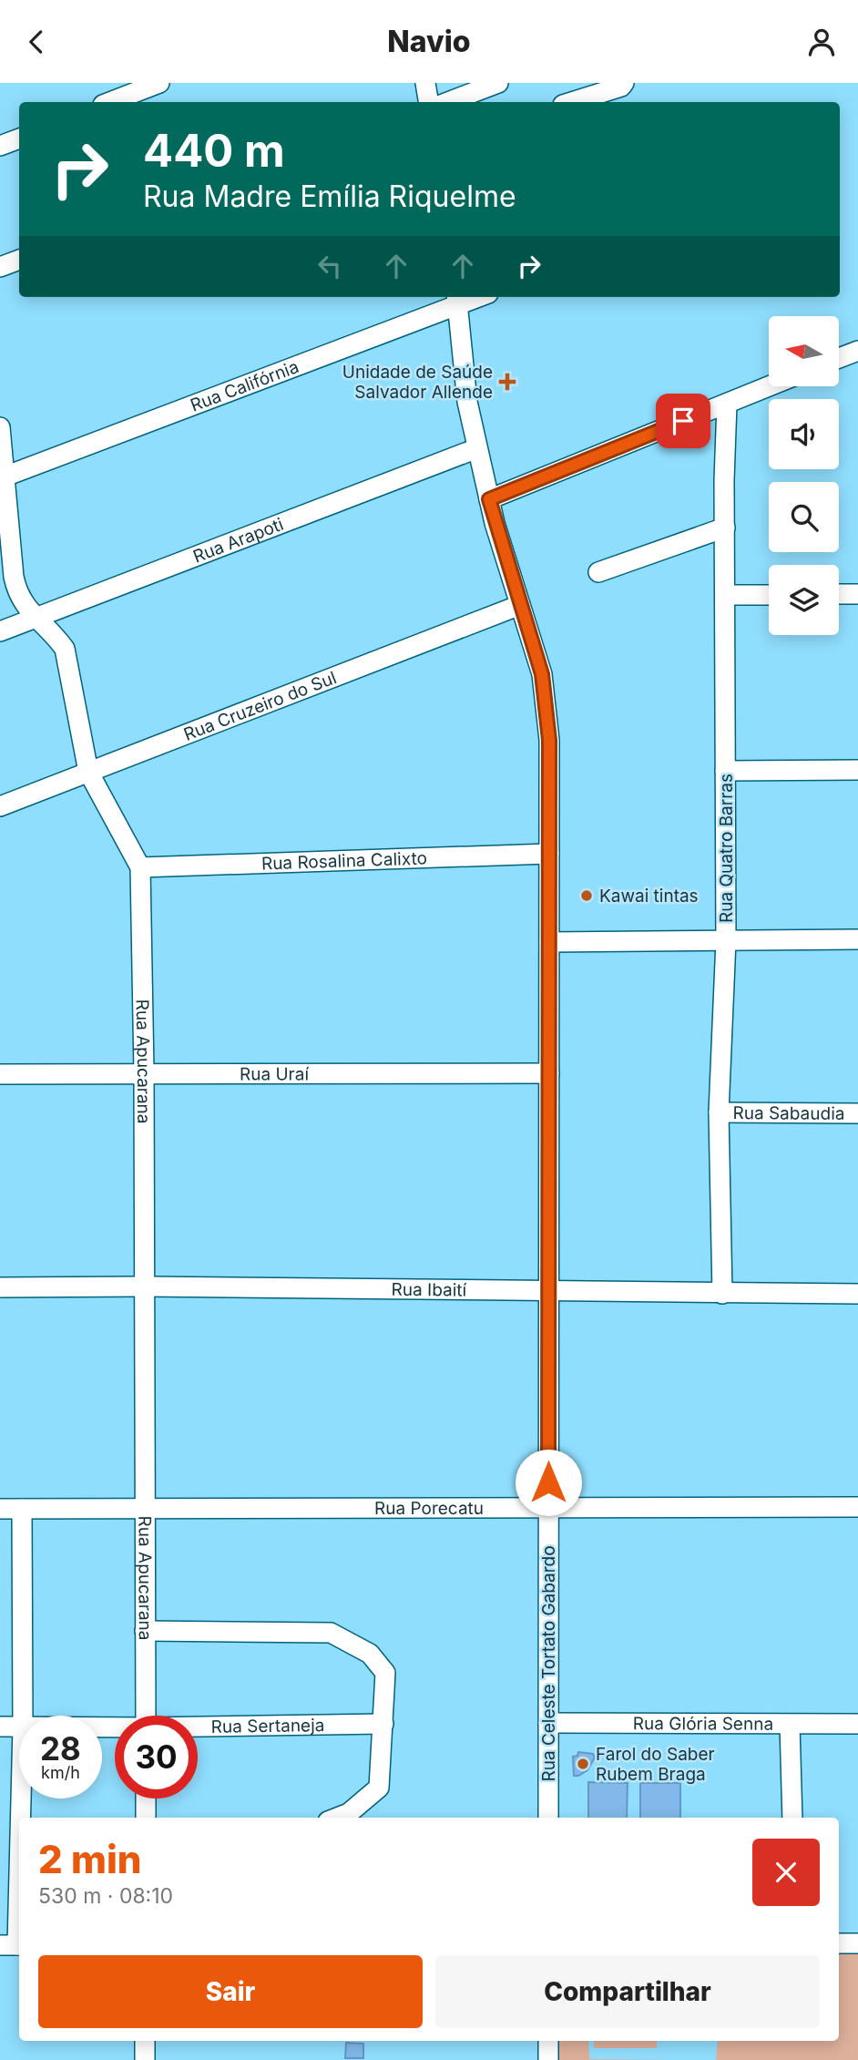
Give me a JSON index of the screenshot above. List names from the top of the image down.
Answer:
{
  "streets": {
    "street": [
      "Rua Califórnia",
      "Rua Arapoti",
      "Rua Cruzeiro do Sul",
      "Rua Quatro Barras",
      "Rua Rosalina Calixto",
      "Rua Apucarana",
      "Rua Uraí",
      "Rua Sabaudia",
      "Rua Ibaití",
      "Rua Porecatu",
      "Rua Celeste Tortato Gabardo",
      "Rua Glória Senna",
      "Rua Sertaneja"
    ]
  },
  "crossings": [
    ["Rua Califórnia", "Rua Apucarana"],
    ["Rua Califórnia", "Rua Celeste Tortato Gabardo"],
    ["Rua Arapoti", "Rua Apucarana"],
    ["Rua Arapoti", "Rua Celeste Tortato Gabardo"],
    ["Rua Cruzeiro do Sul", "Rua Apucarana"],
    ["Rua Cruzeiro do Sul", "Rua Celeste Tortato Gabardo"],
    ["Rua Quatro Barras", "Rua Sabaudia"],
    ["Rua Quatro Barras", "Rua Ibaití"],
    ["Rua Rosalina Calixto", "Rua Apucarana"],
    ["Rua Rosalina Calixto", "Rua Celeste Tortato Gabardo"],
    ["Rua Apucarana", "Rua Uraí"],
    ["Rua Apucarana", "Rua Ibaití"],
    ["Rua Apucarana", "Rua Porecatu"],
    ["Rua Uraí", "Rua Celeste Tortato Gabardo"],
    ["Rua Ibaití", "Rua Celeste Tortato Gabardo"],
    ["Rua Porecatu", "Rua Celeste Tortato Gabardo"],
    ["Rua Celeste Tortato Gabardo", "Rua Glória Senna"]
  ],
  "places": {
    "health": ["Unidade de Saúde Salvador Allende"],
    "other": ["Kawai tintas", "Farol do Saber Rubem Braga"]
  },
  "north": "left",
  "page": {
    "header": "Navio",
    "turn": ["440 m", "Rua Madre Emília Riquelme"],
    "speed": "28 km/h",
    "limit": "30",
    "heading": ["2 min", "530 m · 08:10"],
    "buttons": ["Sair", "Compartilhar"]
  }
}
